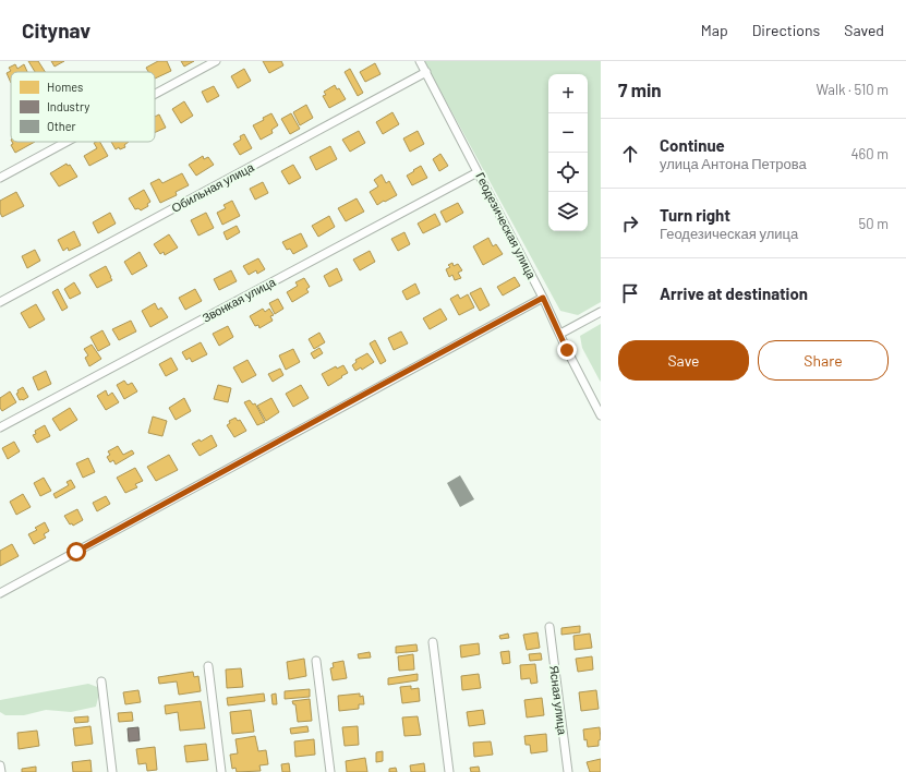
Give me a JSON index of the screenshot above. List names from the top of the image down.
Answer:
{
  "streets": {
    "street": [
      "Обильная улица",
      "Геодезическая улица",
      "Звонкая улица",
      "Ясная улица"
    ]
  },
  "crossings": [
    ["Обильная улица", "Геодезическая улица"],
    ["Геодезическая улица", "Звонкая улица"]
  ],
  "legend": ["Homes", "Industry", "Other"],
  "page": {
    "header": "Citynav",
    "nav": ["Map", "Directions", "Saved"],
    "heading": ["7 min", "Walk · 510 m"],
    "map_buttons": ["+", "−"],
    "list": [
      ["Continue", "улица Антона Петрова", "460 m"],
      ["Turn right", "Геодезическая улица", "50 m"],
      "Arrive at destination"
    ],
    "buttons": ["Save", "Share"]
  }
}
